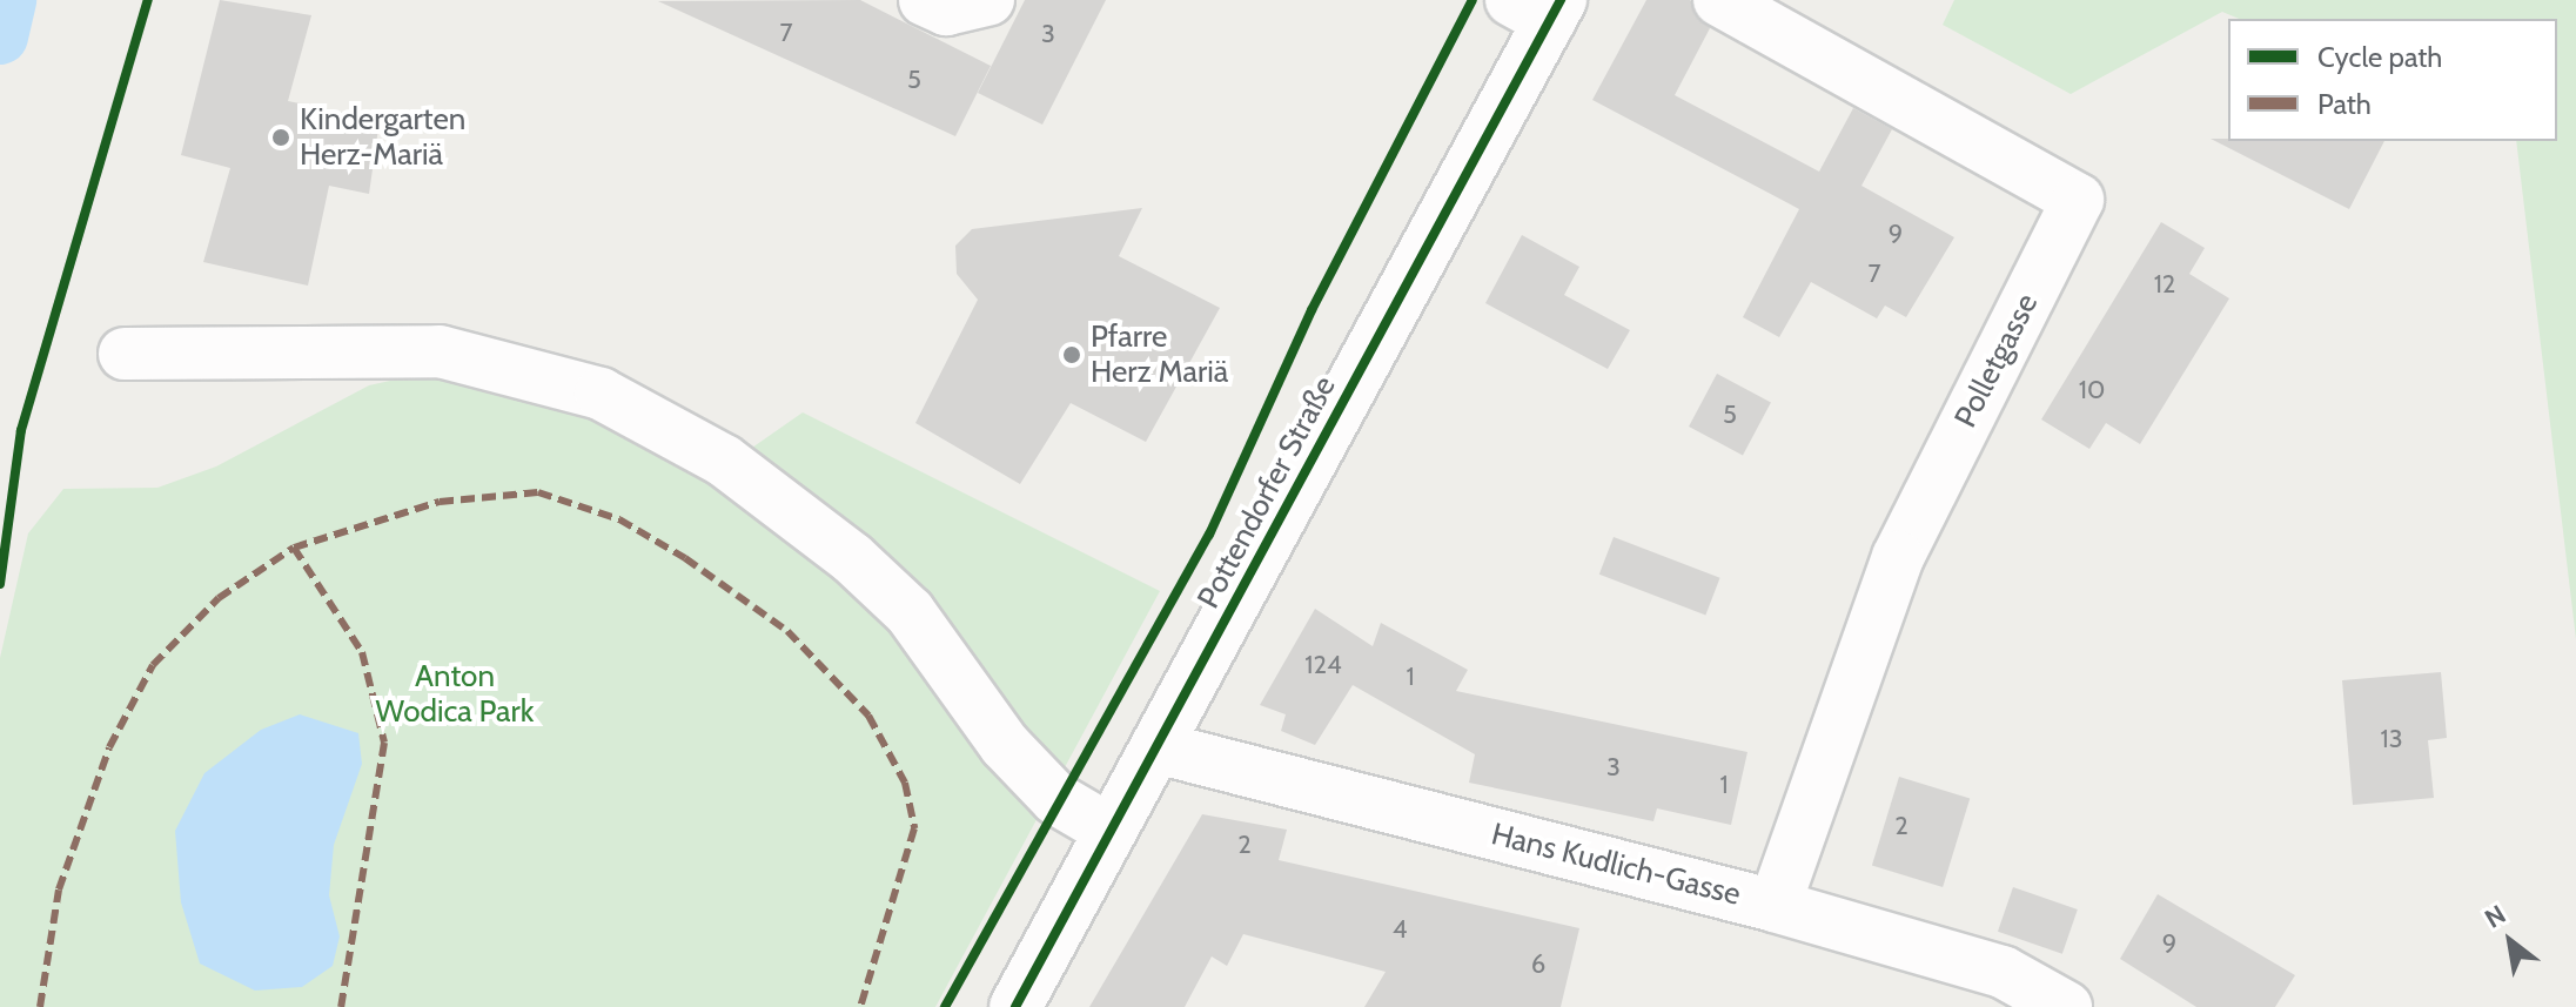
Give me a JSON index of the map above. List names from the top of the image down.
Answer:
{
  "streets": {
    "street": ["Polletgasse", "Pottendorfer Straße", "Hans Kudlich-Gasse"]
  },
  "crossings": [
    ["Polletgasse", "Hans Kudlich-Gasse"],
    ["Pottendorfer Straße", "Hans Kudlich-Gasse"]
  ],
  "parks": ["Anton Wodica Park"],
  "places": ["Kindergarten Herz-Mariä", "Pfarre Herz Mariä"],
  "house_numbers": [
    "7",
    "3",
    "5",
    "9",
    "7",
    "12",
    "10",
    "5",
    "124",
    "1",
    "13",
    "3",
    "1",
    "2",
    "2",
    "4",
    "9",
    "6"
  ],
  "legend": ["Cycle path", "Path"],
  "north": "top left"
}
